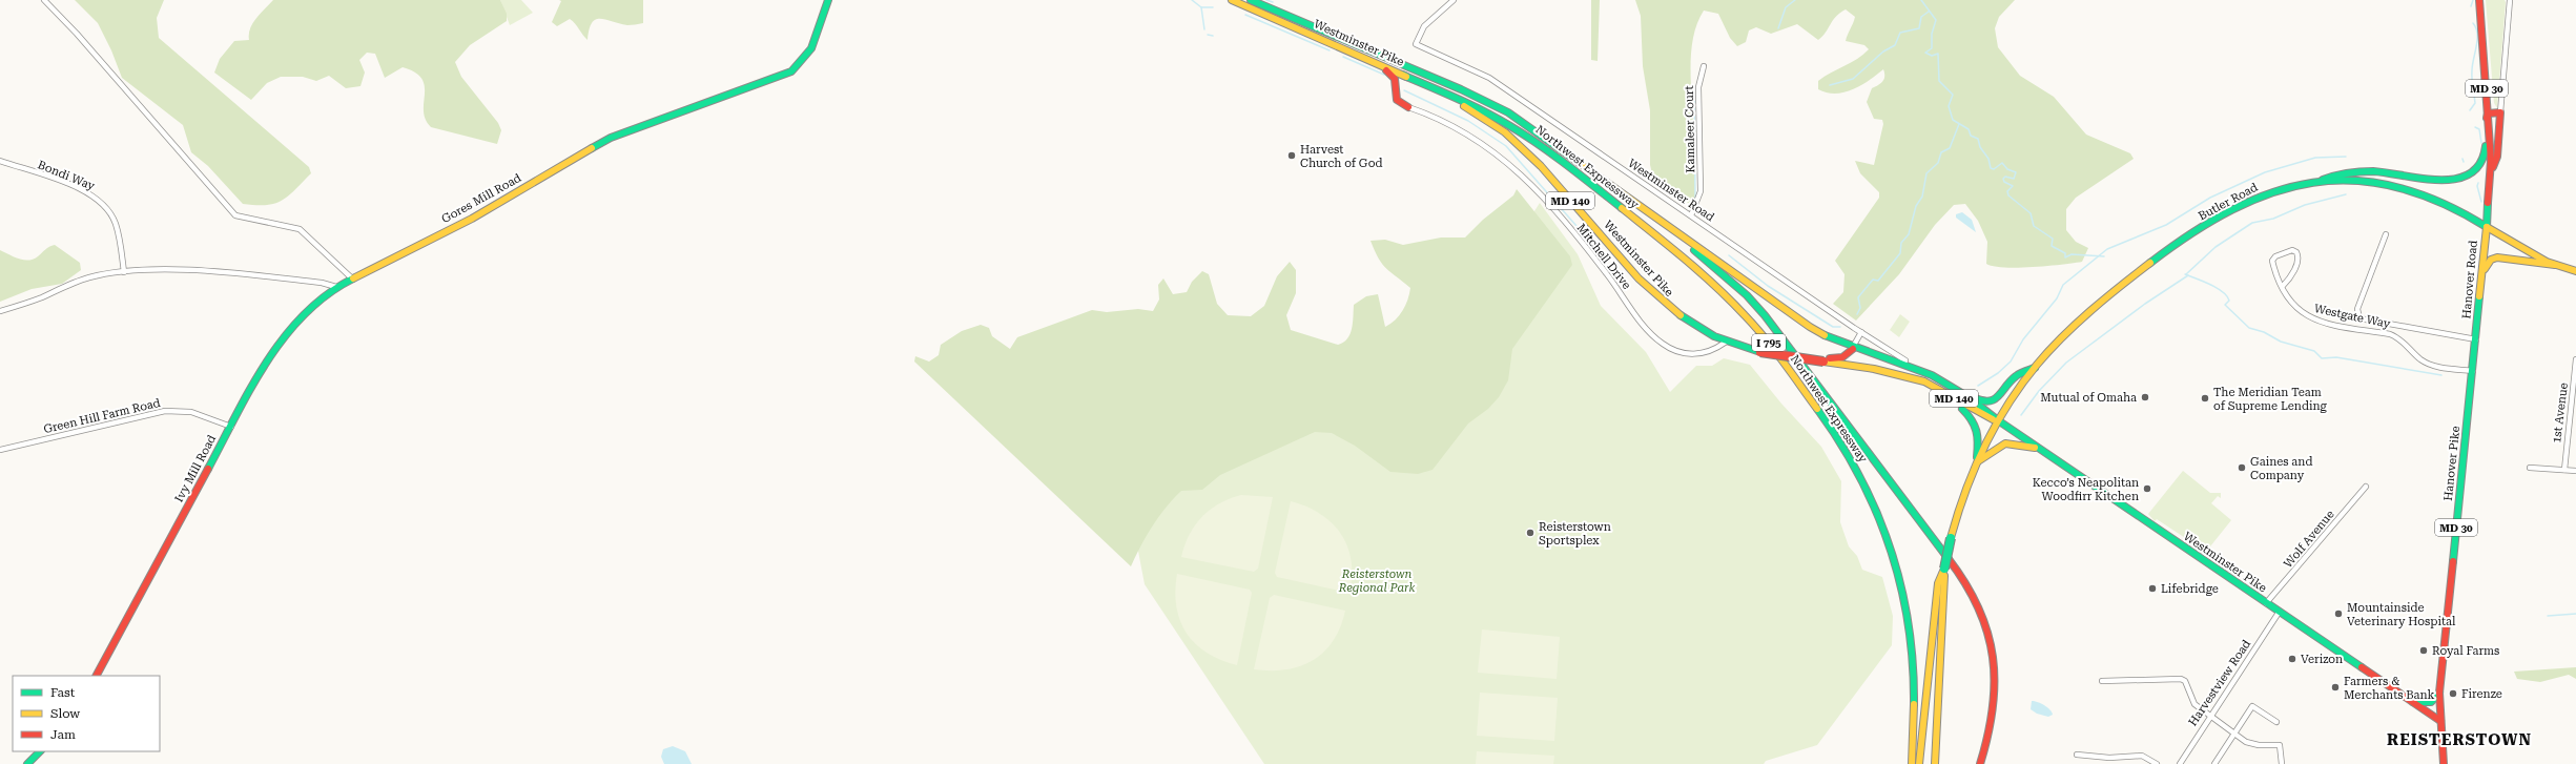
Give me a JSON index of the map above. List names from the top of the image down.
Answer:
{
  "streets": {
    "main road": [
      "Westminster Pike",
      "MD 30",
      "Northwest Expressway",
      "Gores Mill Road",
      "MD 140",
      "Butler Road",
      "Hanover Road",
      "I 795",
      "Hanover Pike",
      "Ivy Mill Road"
    ],
    "street": [
      "Kamaleer Court",
      "Bondi Way",
      "Westminster Road",
      "Mitchell Drive",
      "Westgate Way",
      "1st Avenue",
      "Green Hill Farm Road",
      "Wolf Avenue",
      "Harvestview Road"
    ]
  },
  "crossings": [
    ["Westminster Pike", "Northwest Expressway"],
    ["Westminster Pike", "Westminster Road"],
    ["Westminster Pike", "Butler Road"],
    ["Westminster Pike", "Mitchell Drive"],
    ["Westminster Pike", "Hanover Pike"],
    ["Westminster Pike", "Wolf Avenue"],
    ["Westminster Pike", "Harvestview Road"],
    ["MD 30", "Butler Road"],
    ["MD 30", "Hanover Road"],
    ["Kamaleer Court", "Westminster Road"],
    ["Gores Mill Road", "Ivy Mill Road"],
    ["Butler Road", "Hanover Road"],
    ["Hanover Road", "Hanover Pike"],
    ["Westgate Way", "Hanover Pike"],
    ["Green Hill Farm Road", "Ivy Mill Road"]
  ],
  "districts": ["REISTERSTOWN"],
  "parks": ["Reisterstown Regional Park"],
  "places": [
    "Harvest Church of God",
    "Mutual of Omaha",
    "The Meridian Team of Supreme Lending",
    "Gaines and Company",
    "Kecco’s Neapolitan Woodfirr Kitchen",
    "Reisterstown Sportsplex",
    "Lifebridge",
    "Mountainside Veterinary Hospital",
    "Royal Farms",
    "Verizon",
    "Farmers & Merchants Bank",
    "Firenze"
  ],
  "legend": ["Fast", "Slow", "Jam"]
}
